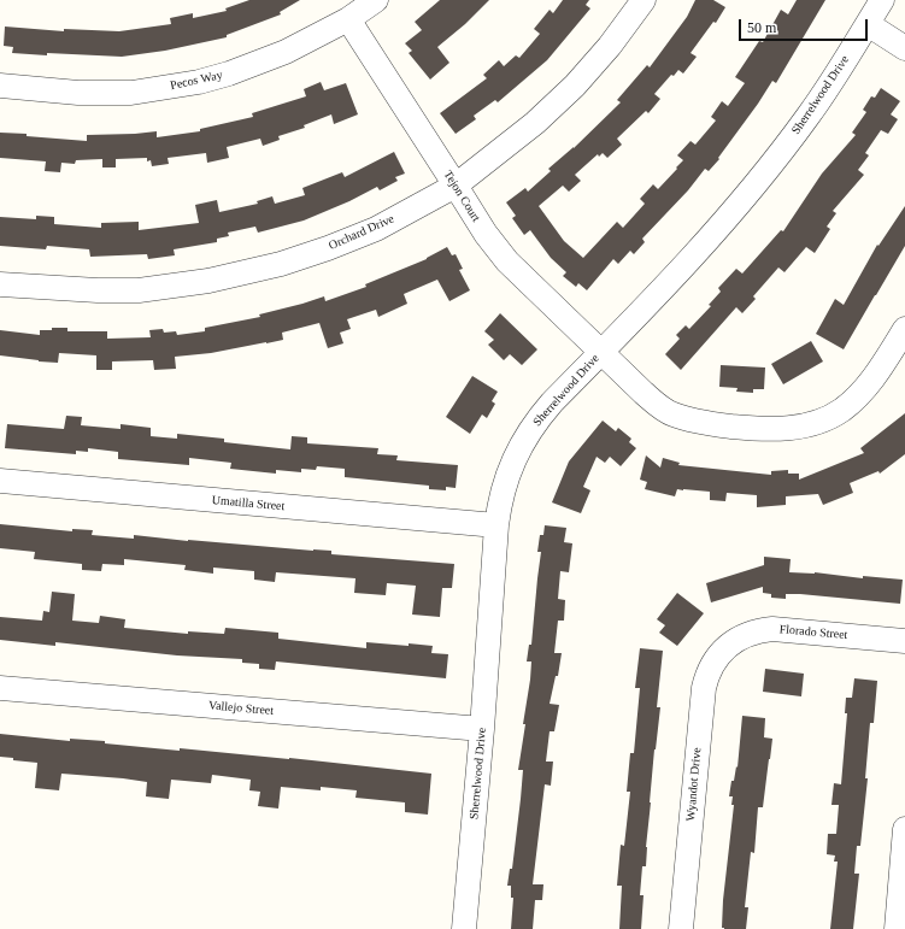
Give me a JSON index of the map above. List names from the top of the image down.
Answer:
{
  "streets": {
    "street": [
      "Pecos Way",
      "Sherrelwood Drive",
      "Tejon Court",
      "Orchard Drive",
      "Umatilla Street",
      "Florado Street",
      "Vallejo Street",
      "Wyandot Drive"
    ]
  },
  "crossings": [
    ["Pecos Way", "Tejon Court"],
    ["Sherrelwood Drive", "Tejon Court"],
    ["Sherrelwood Drive", "Umatilla Street"],
    ["Sherrelwood Drive", "Vallejo Street"],
    ["Tejon Court", "Orchard Drive"],
    ["Florado Street", "Wyandot Drive"]
  ],
  "scale_bar": "50 m"
}
